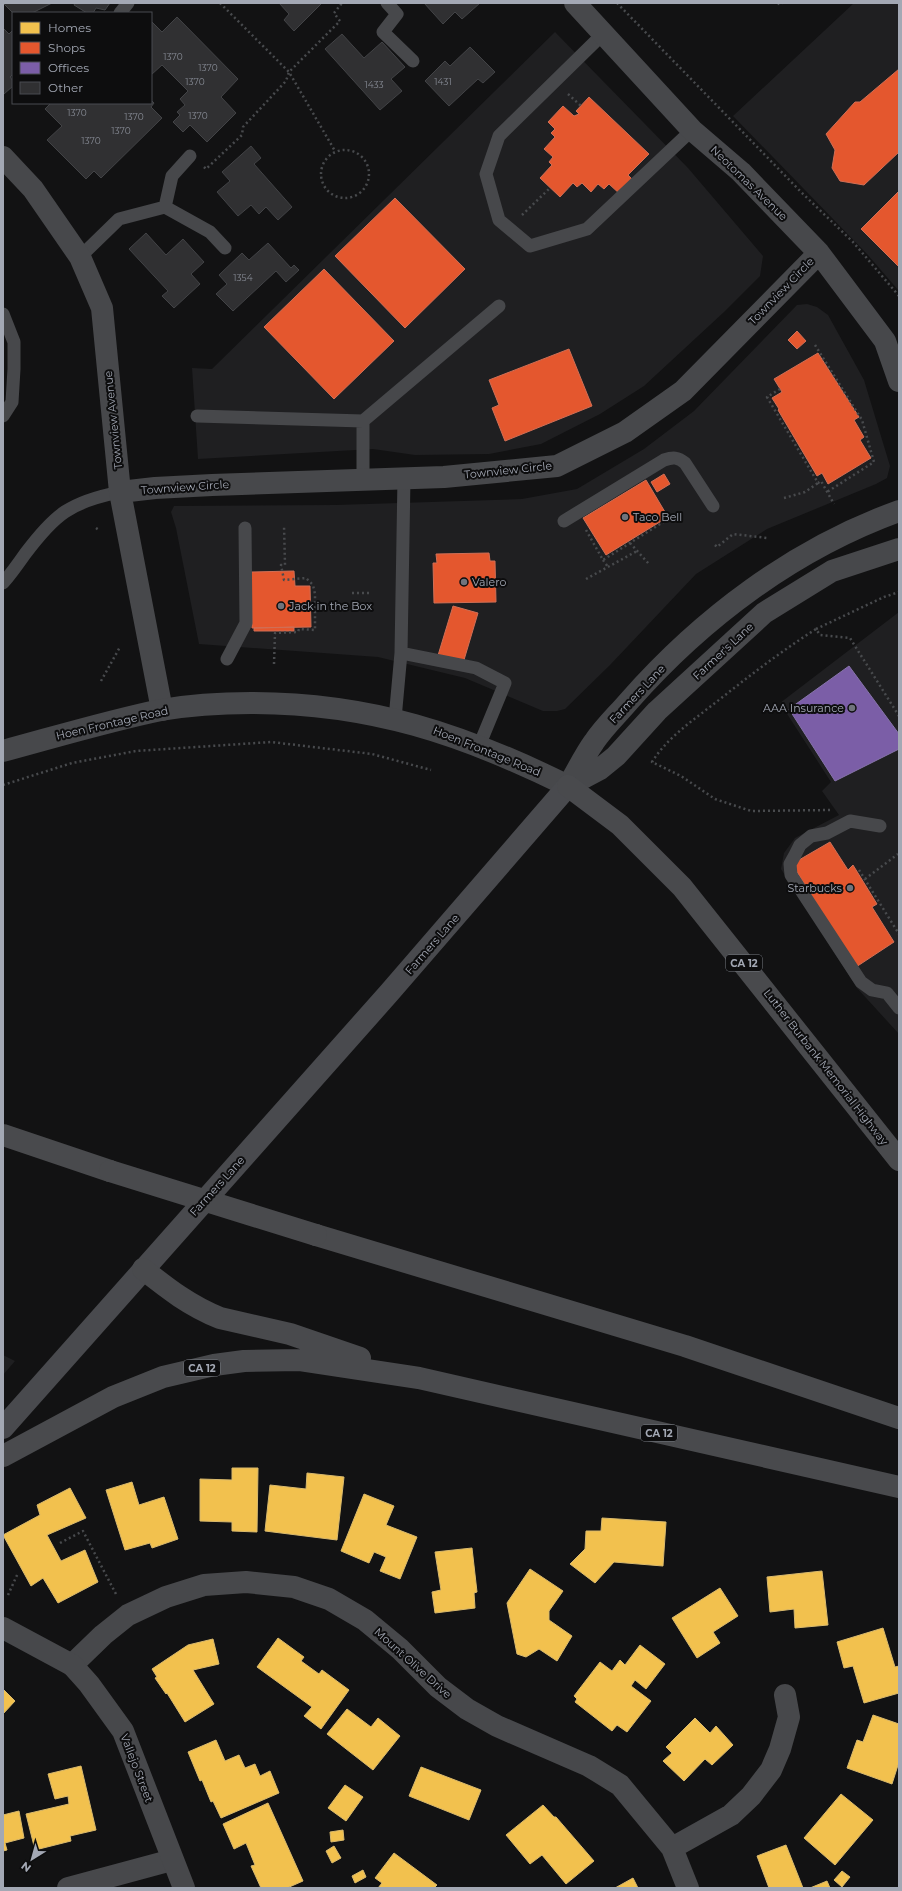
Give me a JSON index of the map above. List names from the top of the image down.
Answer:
{
  "streets": {
    "highway": ["CA 12", "Luther Burbank Memorial Highway"],
    "main road": ["Farmers Lane"],
    "street": [
      "Neotomas Avenue",
      "Townview Circle",
      "Townview Avenue",
      "Farmer's Lane",
      "Hoen Frontage Road",
      "Mount Olive Drive",
      "Vallejo Street"
    ]
  },
  "crossings": [
    ["Neotomas Avenue", "Townview Circle"],
    ["Townview Circle", "Townview Avenue"],
    ["Townview Avenue", "Hoen Frontage Road"],
    ["Farmer's Lane", "Farmers Lane"],
    ["Farmer's Lane", "Hoen Frontage Road"],
    ["Farmer's Lane", "Luther Burbank Memorial Highway"],
    ["Farmers Lane", "Hoen Frontage Road"],
    ["Farmers Lane", "Luther Burbank Memorial Highway"],
    ["Hoen Frontage Road", "Luther Burbank Memorial Highway"],
    ["Mount Olive Drive", "Vallejo Street"]
  ],
  "places": [
    "Taco Bell",
    "Valero",
    "Jack in the Box",
    "AAA Insurance",
    "Starbucks"
  ],
  "house_numbers": [
    "1370",
    "1370",
    "1370",
    "1431",
    "1433",
    "1370",
    "1370",
    "1370",
    "1370",
    "1370",
    "1354"
  ],
  "legend": [
    "Homes",
    "Shops",
    "Offices",
    "Other"
  ],
  "north": "bottom left"
}
